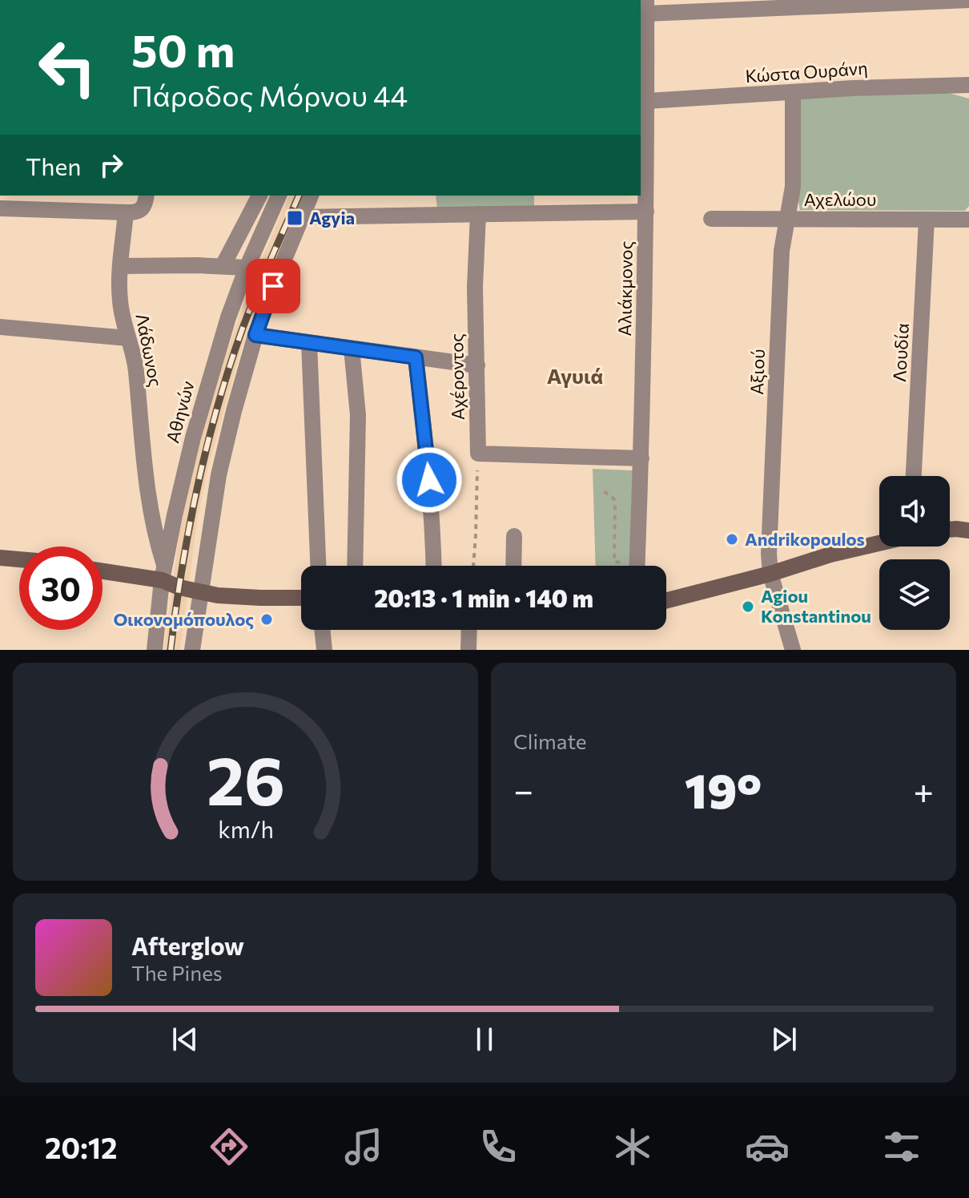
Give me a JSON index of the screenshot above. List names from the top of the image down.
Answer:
{
  "streets": {
    "street": [
      "Κώστα Ουράνη",
      "Αχελώου",
      "Αλιάκμονος",
      "Λάδωνος",
      "Λουδία",
      "Αξιού",
      "Αχέροντος",
      "Αθηνών"
    ]
  },
  "crossings": [
    ["Κώστα Ουράνη", "Αλιάκμονος"],
    ["Κώστα Ουράνη", "Αξιού"],
    ["Αχελώου", "Λουδία"],
    ["Αχελώου", "Αξιού"],
    ["Λάδωνος", "Αθηνών"]
  ],
  "districts": ["Αγυιά"],
  "places": {
    "transit": ["Agyia"],
    "other": ["Andrikopoulos", "Agiou Konstantinou", "Οικονομόπουλος"]
  },
  "page": {
    "turn": ["50 m", "Πάροδος Μόρνου 44"],
    "then": "Then",
    "limit": "30",
    "trip": "20:13 · 1 min · 140 m",
    "tile": "Climate",
    "heat": ["−", "19°", "+"],
    "song": ["Afterglow", "The Pines"],
    "tabs": "20:12",
    "gauge": ["26", "km/h"]
  }
}
